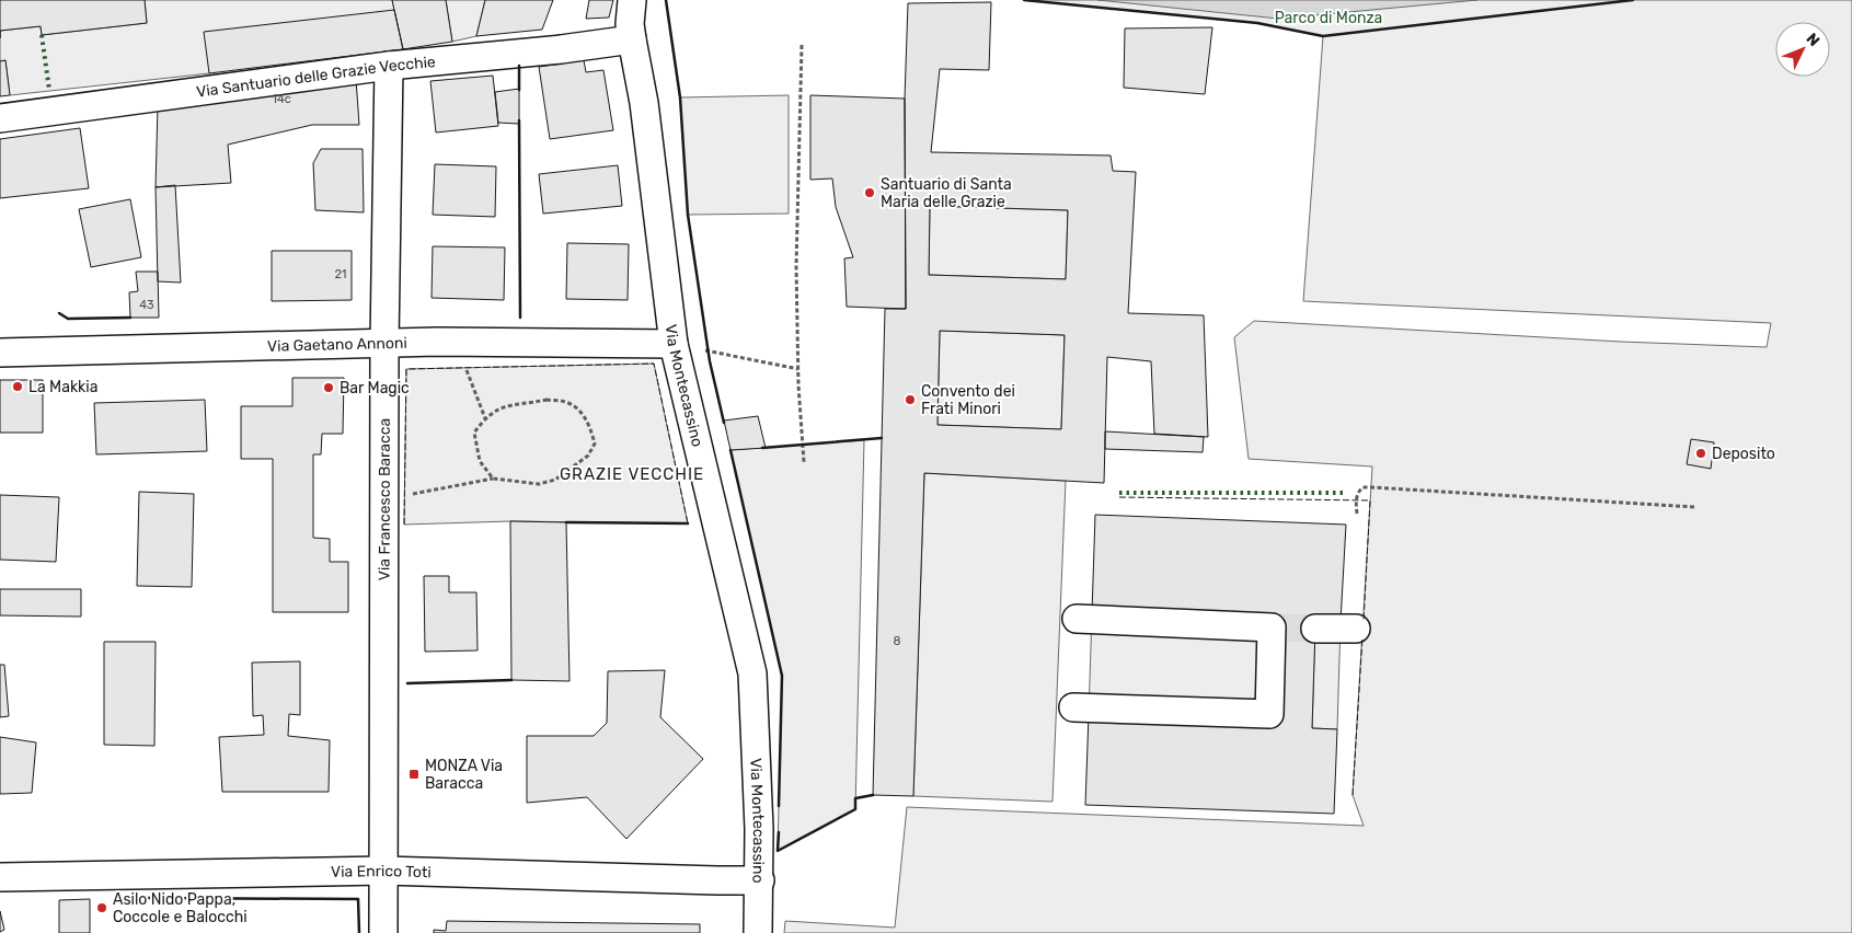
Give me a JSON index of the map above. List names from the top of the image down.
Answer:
{
  "streets": {
    "street": [
      "Via Santuario delle Grazie Vecchie",
      "Via Gaetano Annoni",
      "Via Montecassino",
      "Via Francesco Baracca",
      "Via Enrico Toti"
    ]
  },
  "crossings": [
    ["Via Santuario delle Grazie Vecchie", "Via Montecassino"],
    ["Via Santuario delle Grazie Vecchie", "Via Francesco Baracca"],
    ["Via Gaetano Annoni", "Via Montecassino"],
    ["Via Gaetano Annoni", "Via Francesco Baracca"],
    ["Via Montecassino", "Via Enrico Toti"],
    ["Via Francesco Baracca", "Via Enrico Toti"]
  ],
  "districts": ["GRAZIE VECCHIE"],
  "parks": ["Parco di Monza"],
  "places": {
    "other": [
      "Santuario di Santa Maria delle Grazie",
      "La Makkia",
      "Bar Magic",
      "Convento dei Frati Minori",
      "Deposito",
      "Asilo Nido Pappa, Coccole e Balocchi"
    ],
    "transit": ["MONZA Via Baracca"]
  },
  "house_numbers": [
    "14c",
    "21",
    "43",
    "8"
  ],
  "north": "top right"
}
